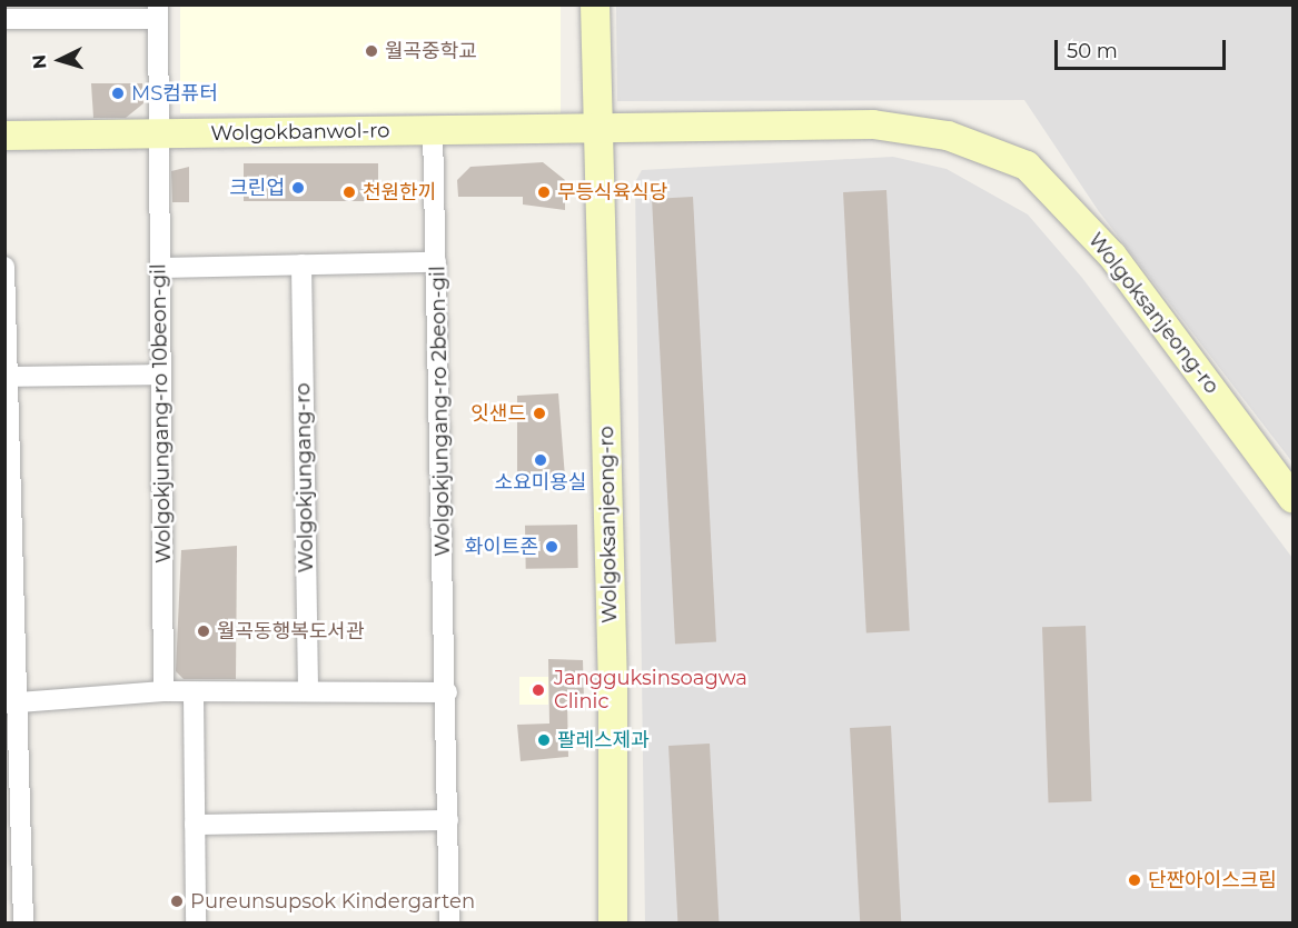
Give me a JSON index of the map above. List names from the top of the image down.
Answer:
{
  "streets": {
    "street": [
      "Wolgokbanwol-ro",
      "Wolgoksanjeong-ro",
      "Wolgokjungang-ro 2beon-gil",
      "Wolgokjungang-ro 10beon-gil",
      "Wolgokjungang-ro"
    ]
  },
  "crossings": [
    ["Wolgokbanwol-ro", "Wolgoksanjeong-ro"],
    ["Wolgokbanwol-ro", "Wolgokjungang-ro 2beon-gil"],
    ["Wolgokbanwol-ro", "Wolgokjungang-ro 10beon-gil"]
  ],
  "places": [
    "월곡중학교",
    "MS컴퓨터",
    "크린업",
    "천원한끼",
    "무등식육식당",
    "잇샌드",
    "소요미용실",
    "화이트존",
    "월곡동행복도서관",
    "Jangguksinsoagwa Clinic",
    "팔레스제과",
    "단짠아이스크림",
    "Pureunsupsok Kindergarten"
  ],
  "scale_bar": "50 m",
  "north": "left"
}
